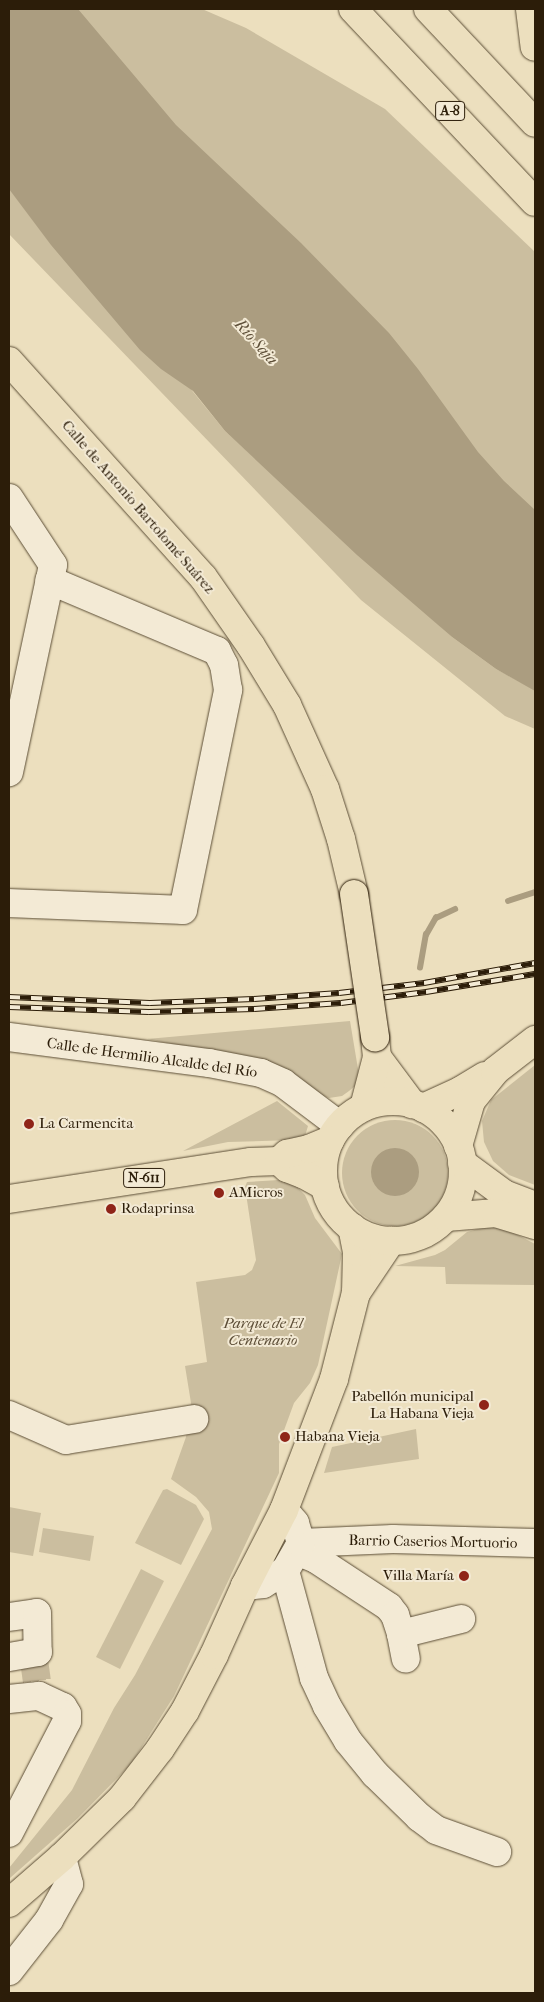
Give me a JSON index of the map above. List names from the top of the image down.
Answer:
{
  "streets": {
    "main road": ["A-8", "Calle de Antonio Bartolomé Suárez", "N-611"],
    "street": ["Calle de Hermilio Alcalde del Río", "Barrio Caserios Mortuorio"]
  },
  "crossings": [
    ["Calle de Antonio Bartolomé Suárez", "Calle de Hermilio Alcalde del Río"],
    ["Calle de Antonio Bartolomé Suárez", "N-611"],
    ["Calle de Hermilio Alcalde del Río", "N-611"]
  ],
  "water": ["Río Saja"],
  "parks": ["Parque de El Centenario"],
  "places": [
    "La Carmencita",
    "AMicros",
    "Rodaprinsa",
    "Pabellón municipal La Habana Vieja",
    "Habana Vieja",
    "Villa María"
  ]
}
